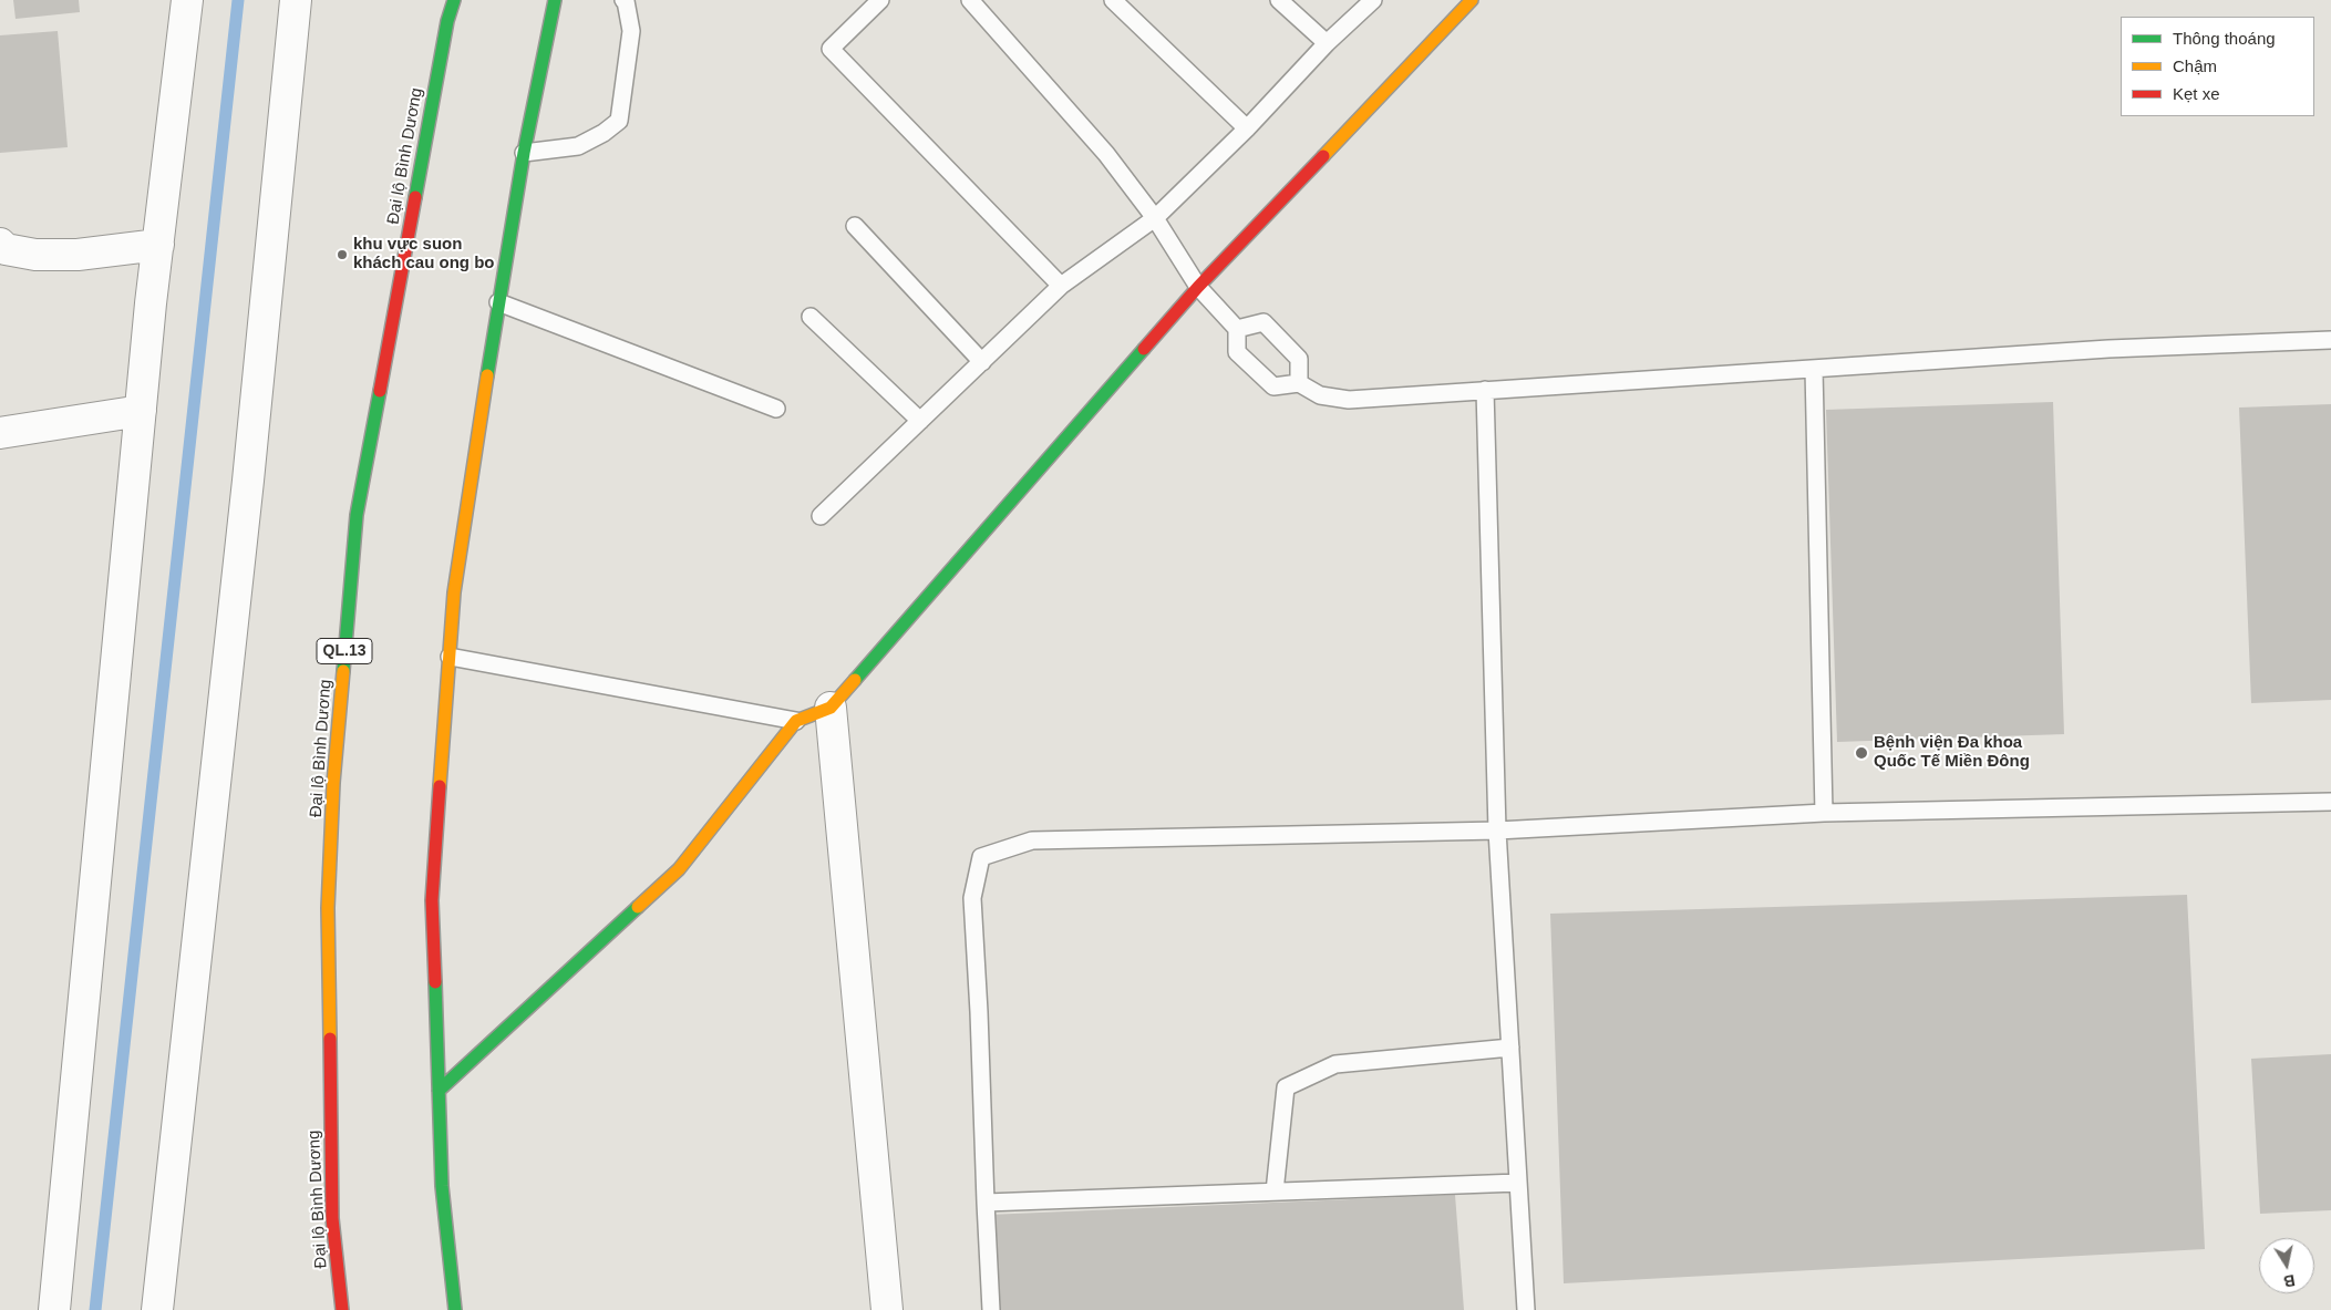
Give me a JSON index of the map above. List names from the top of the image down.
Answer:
{
  "streets": {
    "main road": ["Đại lộ Bình Dương", "QL.13"]
  },
  "places": ["khu vực suon khách cau ong bo", "Bệnh viện Đa khoa Quốc Tế Miền Đông"],
  "legend": ["Thông thoáng", "Chậm", "Kẹt xe"],
  "north": "bottom"
}
